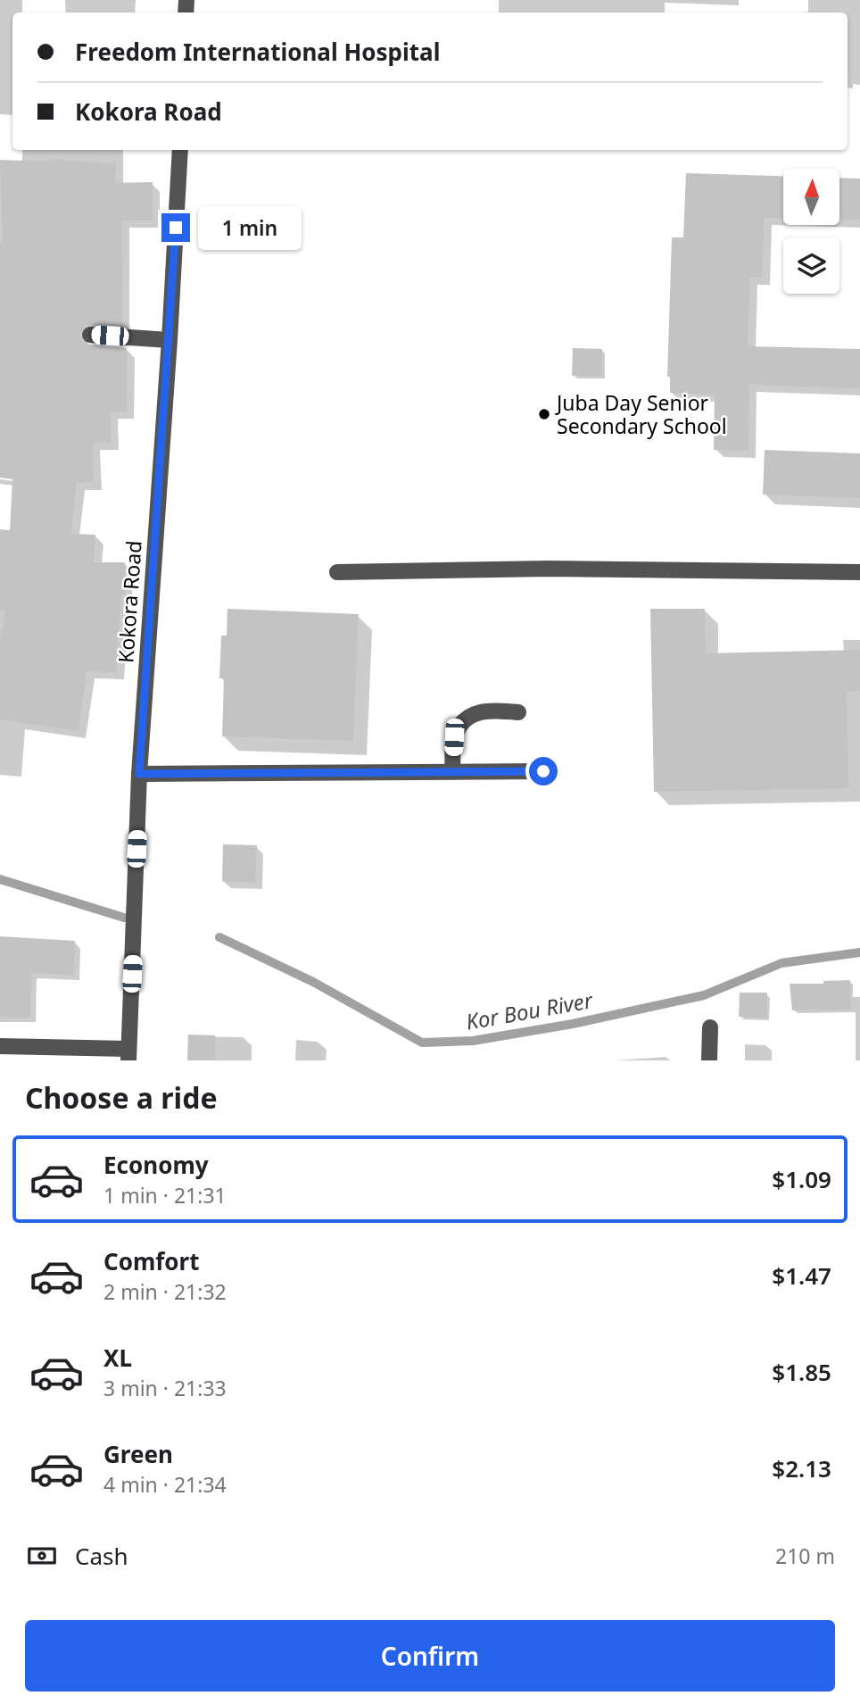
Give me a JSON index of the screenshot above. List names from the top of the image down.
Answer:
{
  "streets": {
    "street": ["Kokora Road"]
  },
  "water": ["Kor Bou River"],
  "places": ["Juba Day Senior Secondary School"],
  "north": "top",
  "page": {
    "banner": ["Freedom International Hospital", "Kokora Road"],
    "bubble": "1 min",
    "heading": "Choose a ride",
    "list": [
      {
        "name": "Economy",
        "note": "1 min · 21:31",
        "value": "$1.09"
      },
      {
        "name": "Comfort",
        "note": "2 min · 21:32",
        "value": "$1.47"
      },
      {
        "name": "XL",
        "note": "3 min · 21:33",
        "value": "$1.85"
      },
      {
        "name": "Green",
        "note": "4 min · 21:34",
        "value": "$2.13"
      }
    ],
    "pay": ["Cash", "210 m"],
    "buttons": "Confirm"
  }
}
